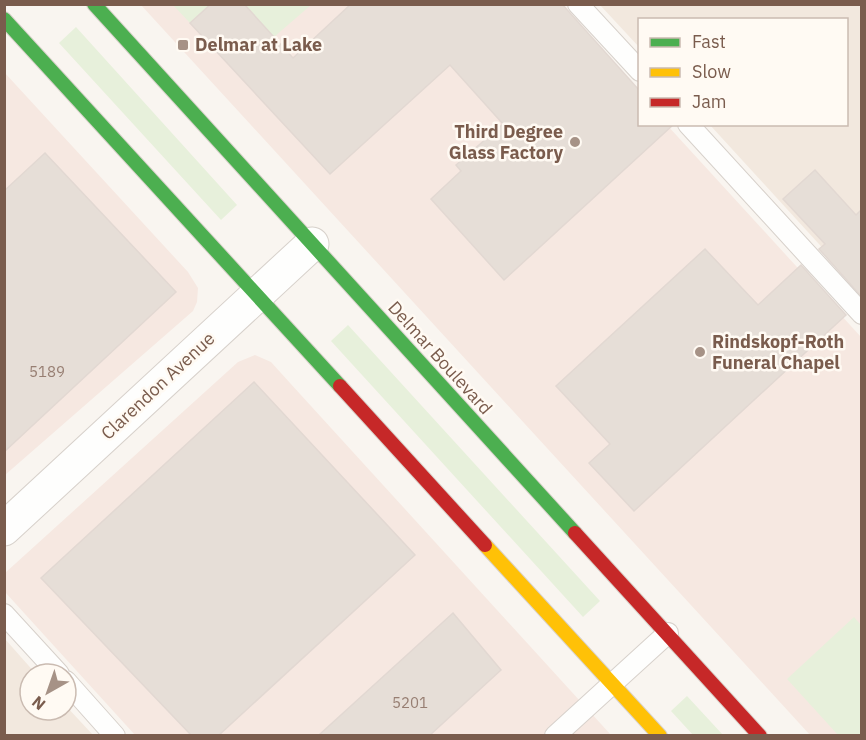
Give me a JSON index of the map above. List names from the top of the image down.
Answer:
{
  "streets": {
    "main road": ["Delmar Boulevard"],
    "street": ["Clarendon Avenue"]
  },
  "crossings": [
    ["Delmar Boulevard", "Clarendon Avenue"]
  ],
  "places": {
    "transit": ["Delmar at Lake"],
    "other": ["Third Degree Glass Factory", "Rindskopf-Roth Funeral Chapel"]
  },
  "house_numbers": ["5189", "5201"],
  "legend": ["Fast", "Slow", "Jam"],
  "north": "bottom left"
}
